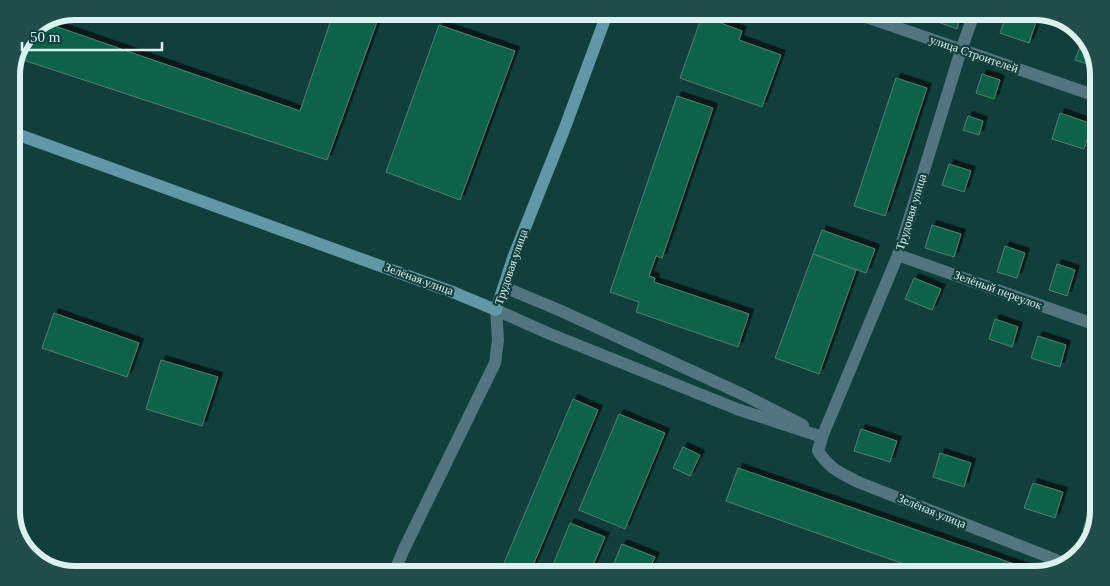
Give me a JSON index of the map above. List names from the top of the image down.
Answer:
{
  "streets": {
    "street": [
      "улица Строителей",
      "Трудовая улица",
      "Зелёная улица",
      "Зелёный переулок"
    ]
  },
  "crossings": [
    ["улица Строителей", "Трудовая улица"],
    ["Трудовая улица", "Зелёная улица"],
    ["Трудовая улица", "Зелёный переулок"]
  ],
  "scale_bar": "50 m"
}
